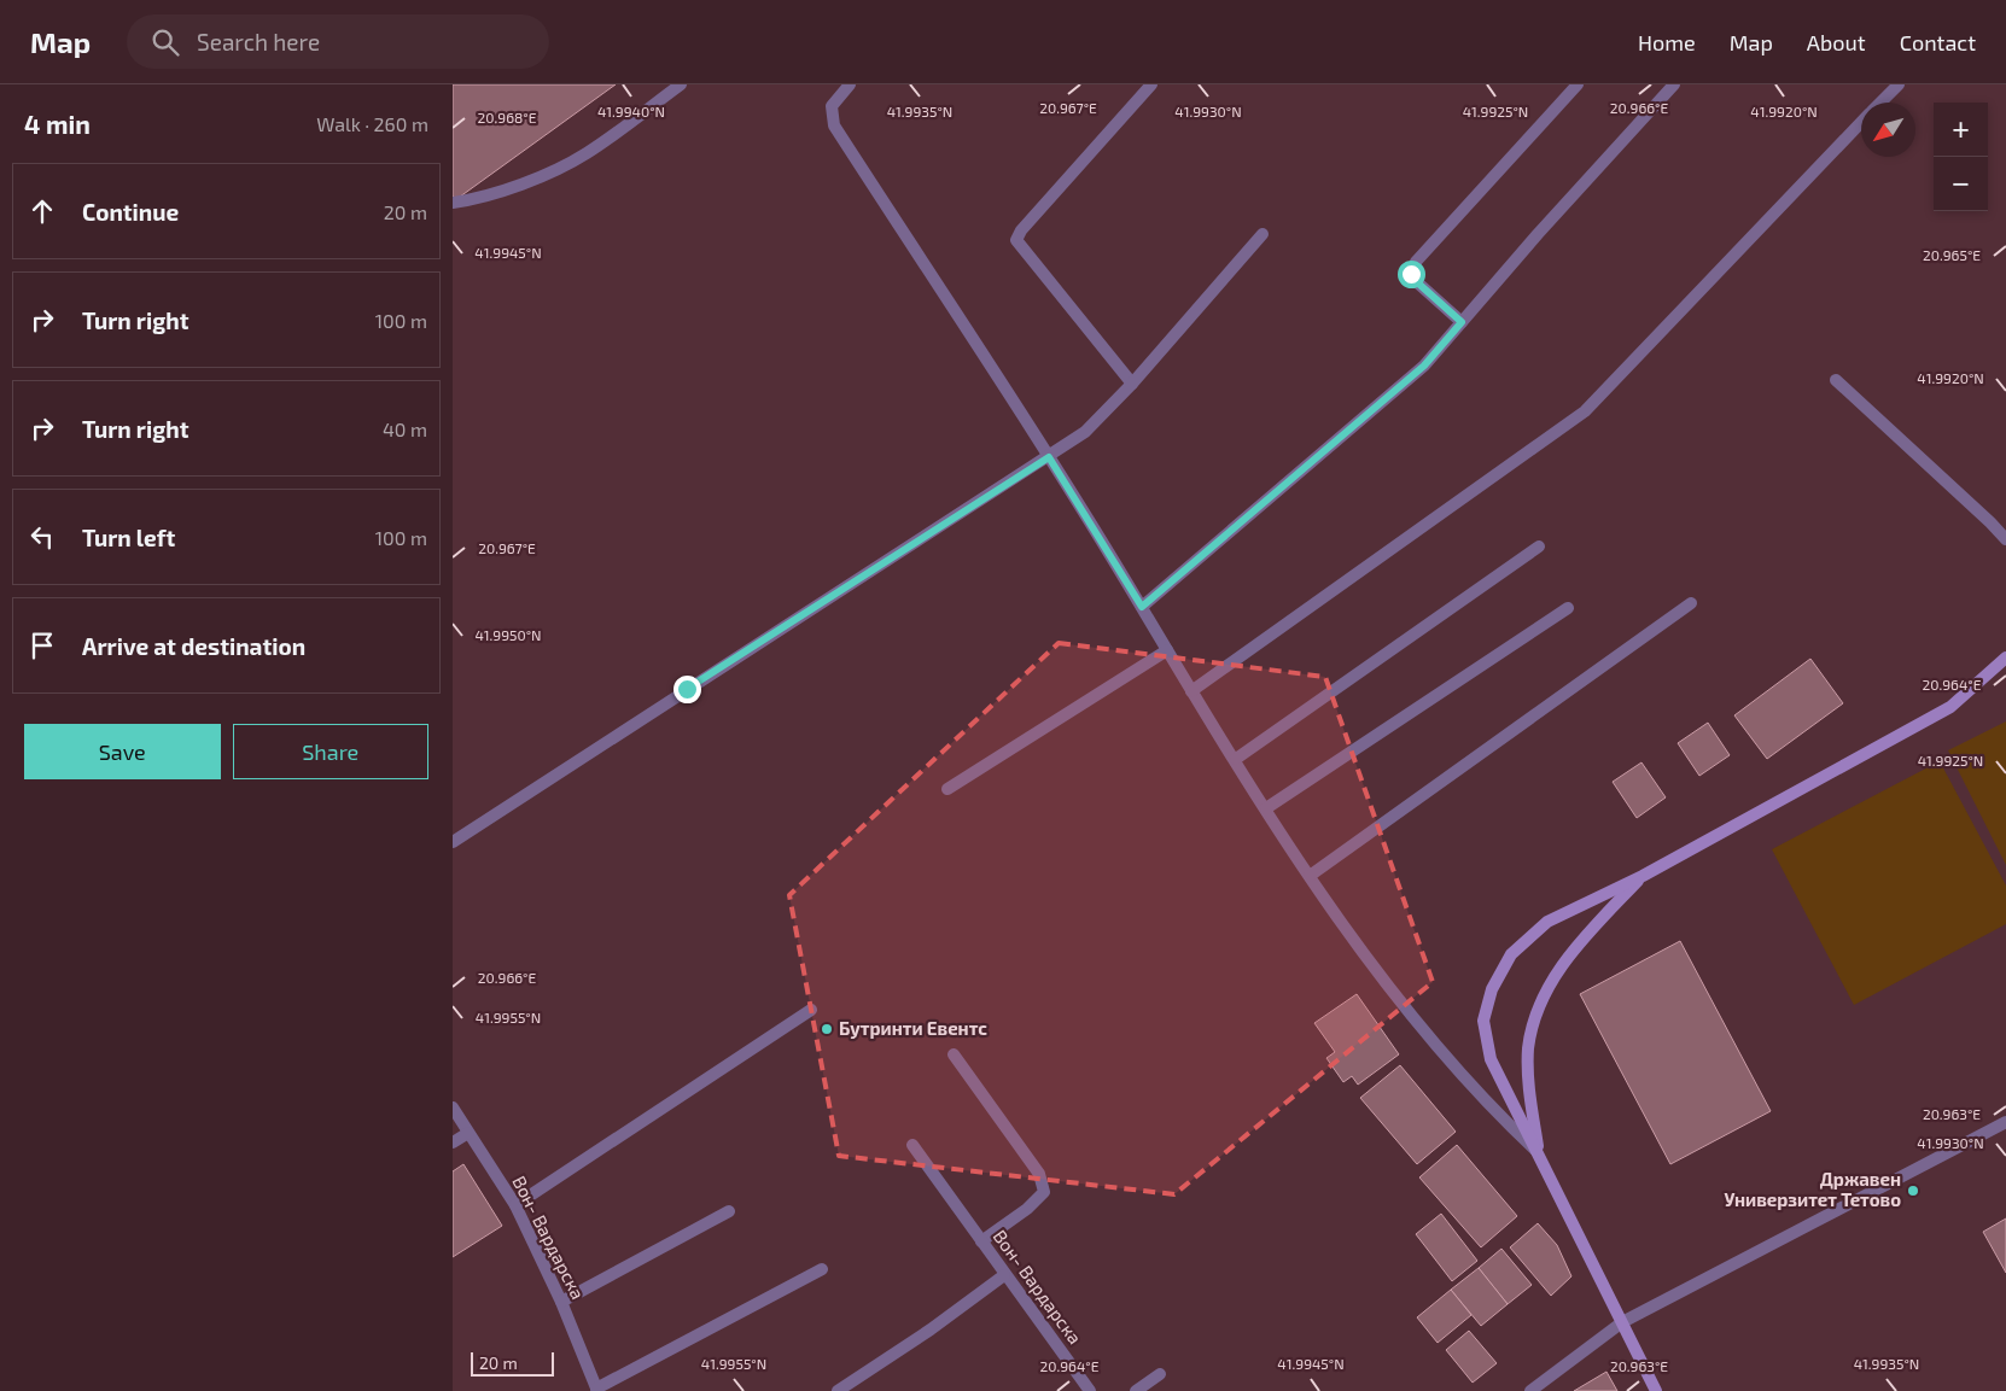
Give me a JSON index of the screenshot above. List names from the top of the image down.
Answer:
{
  "streets": {
    "street": ["Вон- Вардарска"]
  },
  "places": ["Бутринти Евентс", "Државен Универзитет Тетово"],
  "scale_bar": "20 m",
  "north": "bottom left",
  "page": {
    "header": "Map",
    "search": "Search here",
    "nav": [
      "Home",
      "Map",
      "About",
      "Contact"
    ],
    "heading": ["4 min", "Walk · 260 m"],
    "map_buttons": ["+", "−"],
    "list": [
      ["Continue", "20 m"],
      ["Turn right", "100 m"],
      ["Turn right", "40 m"],
      ["Turn left", "100 m"],
      "Arrive at destination"
    ],
    "buttons": ["Save", "Share"],
    "scale": "20 m"
  },
  "coordinates": [
    "20.967°E",
    "20.966°E",
    "41.9940°N",
    "41.9935°N",
    "41.9930°N",
    "41.9925°N",
    "41.9920°N",
    "20.968°E",
    "41.9945°N",
    "20.965°E",
    "41.9950°N",
    "20.964°E",
    "41.9955°N",
    "20.963°E"
  ]
}
